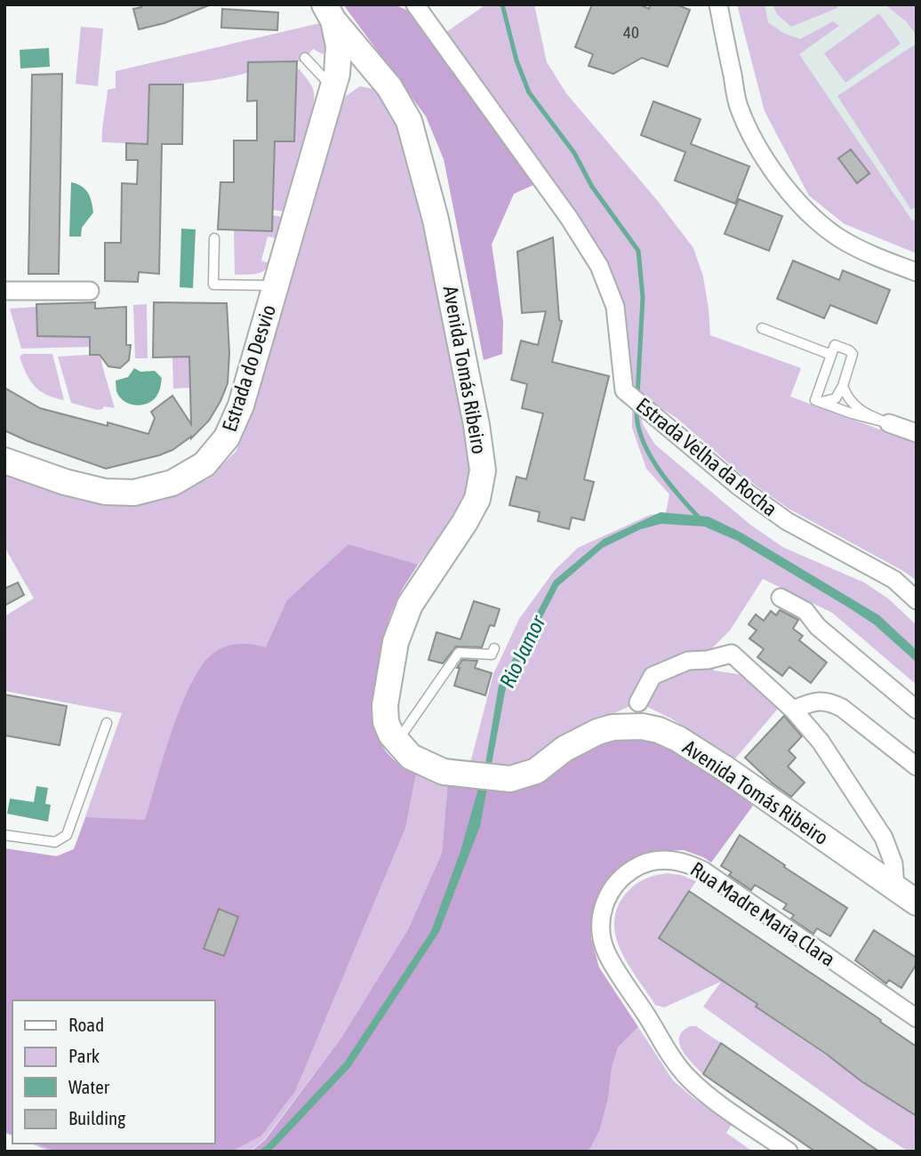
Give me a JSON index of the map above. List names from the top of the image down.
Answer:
{
  "streets": {
    "street": [
      "Estrada do Desvio",
      "Avenida Tomás Ribeiro",
      "Estrada Velha da Rocha",
      "Rua Madre Maria Clara"
    ]
  },
  "crossings": [
    ["Estrada do Desvio", "Avenida Tomás Ribeiro"]
  ],
  "water": ["Rio Jamor"],
  "house_numbers": ["40"],
  "legend": [
    "Road",
    "Park",
    "Water",
    "Building"
  ]
}
